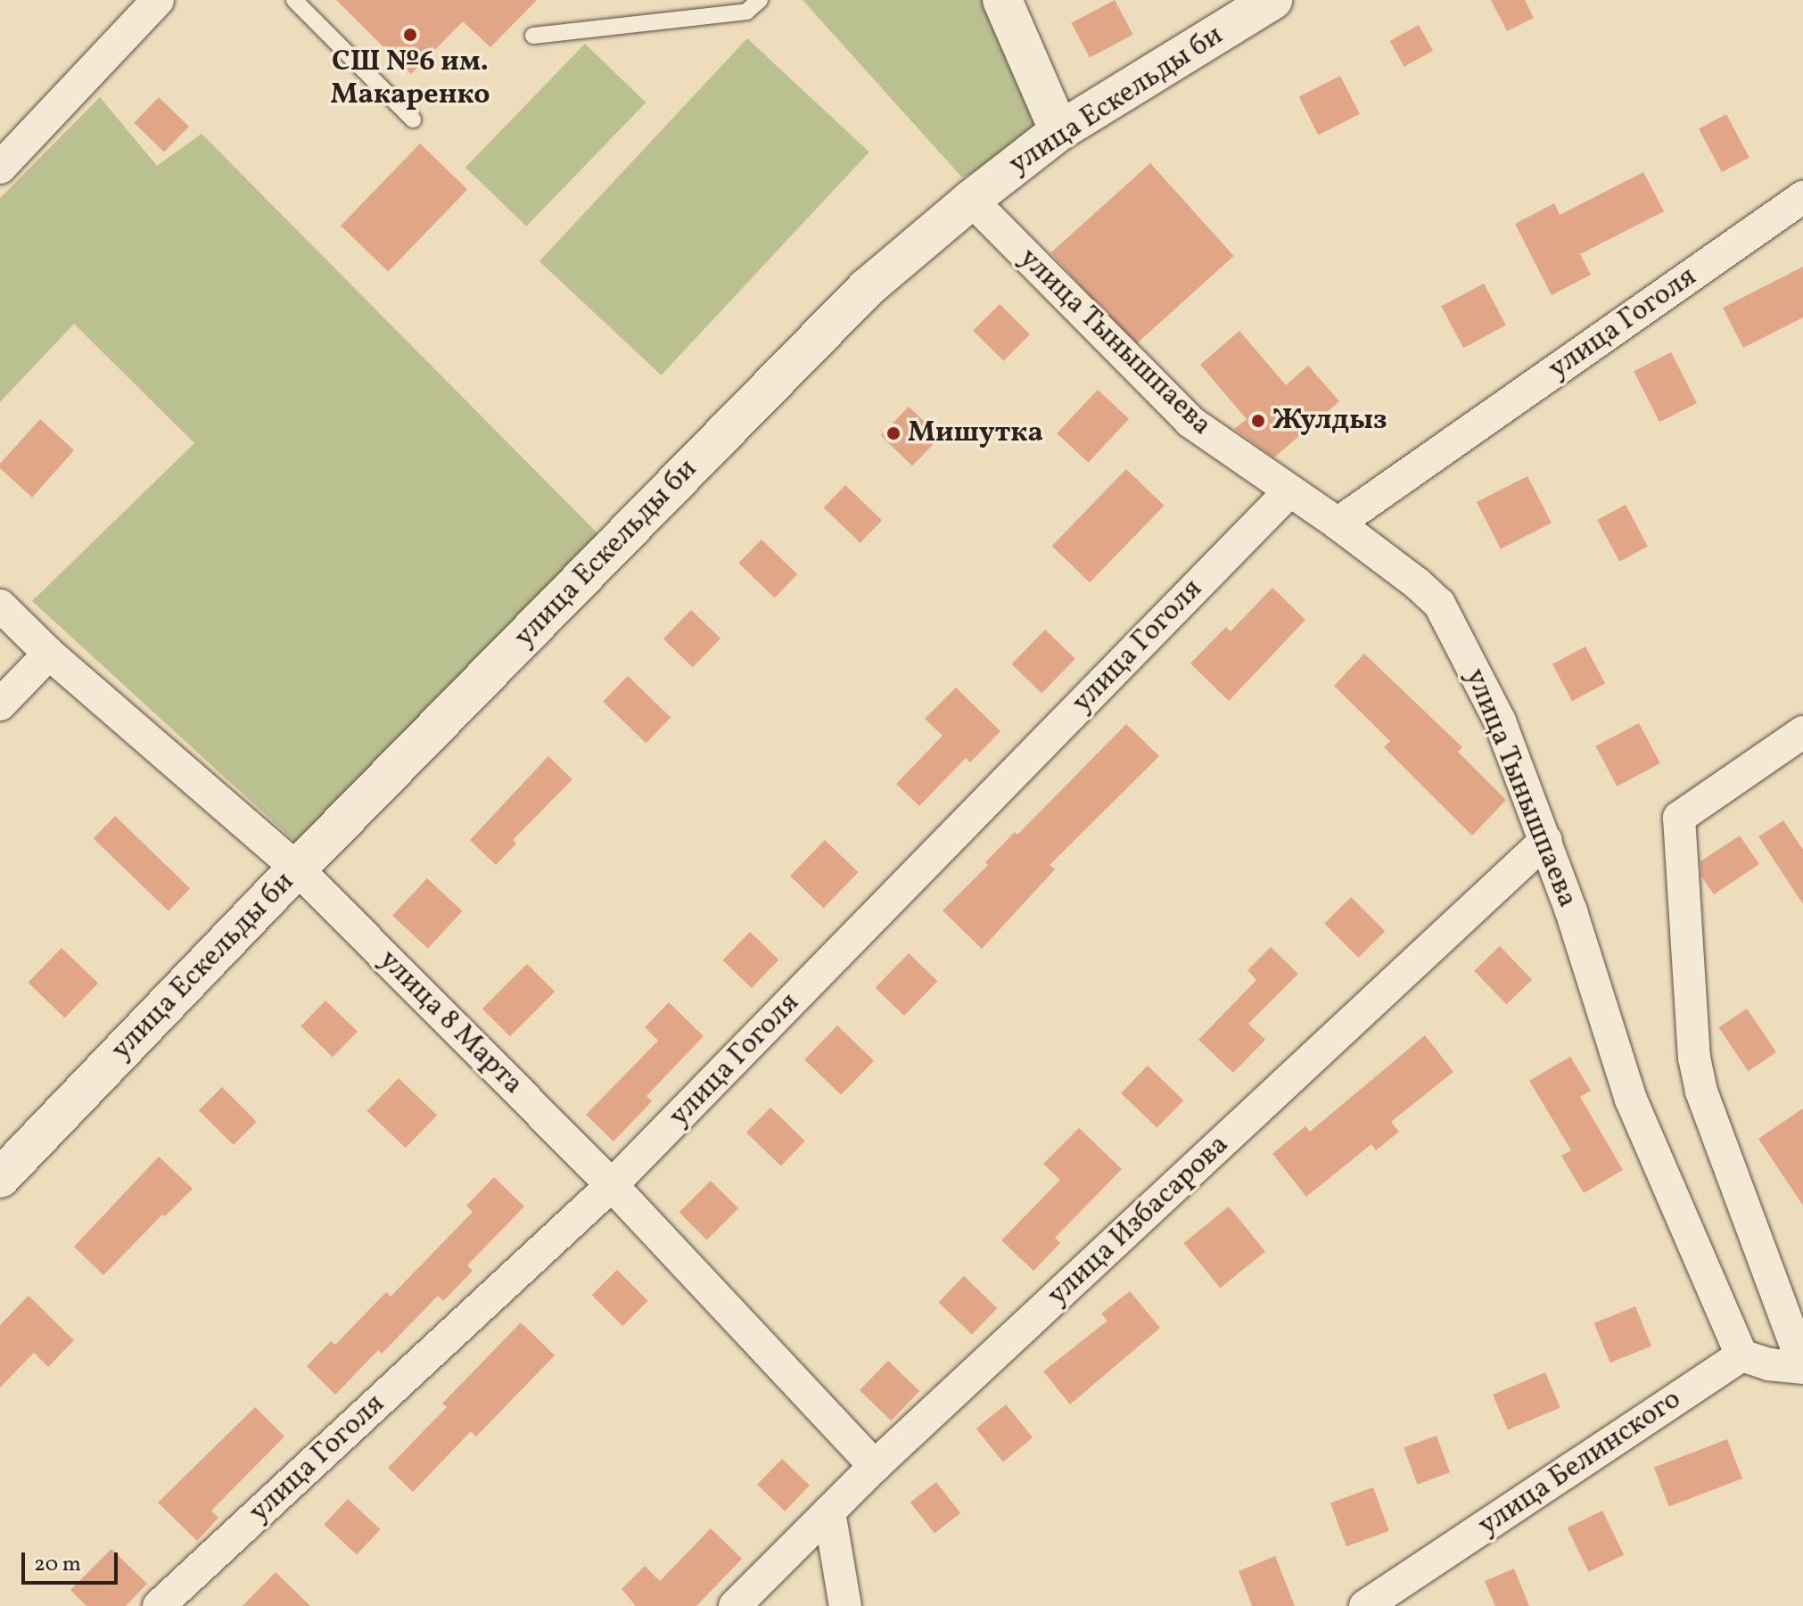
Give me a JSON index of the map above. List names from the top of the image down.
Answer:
{
  "streets": {
    "street": [
      "улица Ескельды би",
      "улица Гоголя",
      "улица Тынышпаева",
      "улица 8 Марта",
      "улица Избасарова",
      "улица Белинского"
    ]
  },
  "crossings": [
    ["улица Ескельды би", "улица Тынышпаева"],
    ["улица Ескельды би", "улица 8 Марта"],
    ["улица Гоголя", "улица Тынышпаева"],
    ["улица Гоголя", "улица 8 Марта"],
    ["улица Тынышпаева", "улица Избасарова"],
    ["улица Тынышпаева", "улица Белинского"],
    ["улица 8 Марта", "улица Избасарова"]
  ],
  "places": ["СШ №6 им. Макаренко", "Жулдыз", "Мишутка"],
  "scale_bar": "20 m"
}
